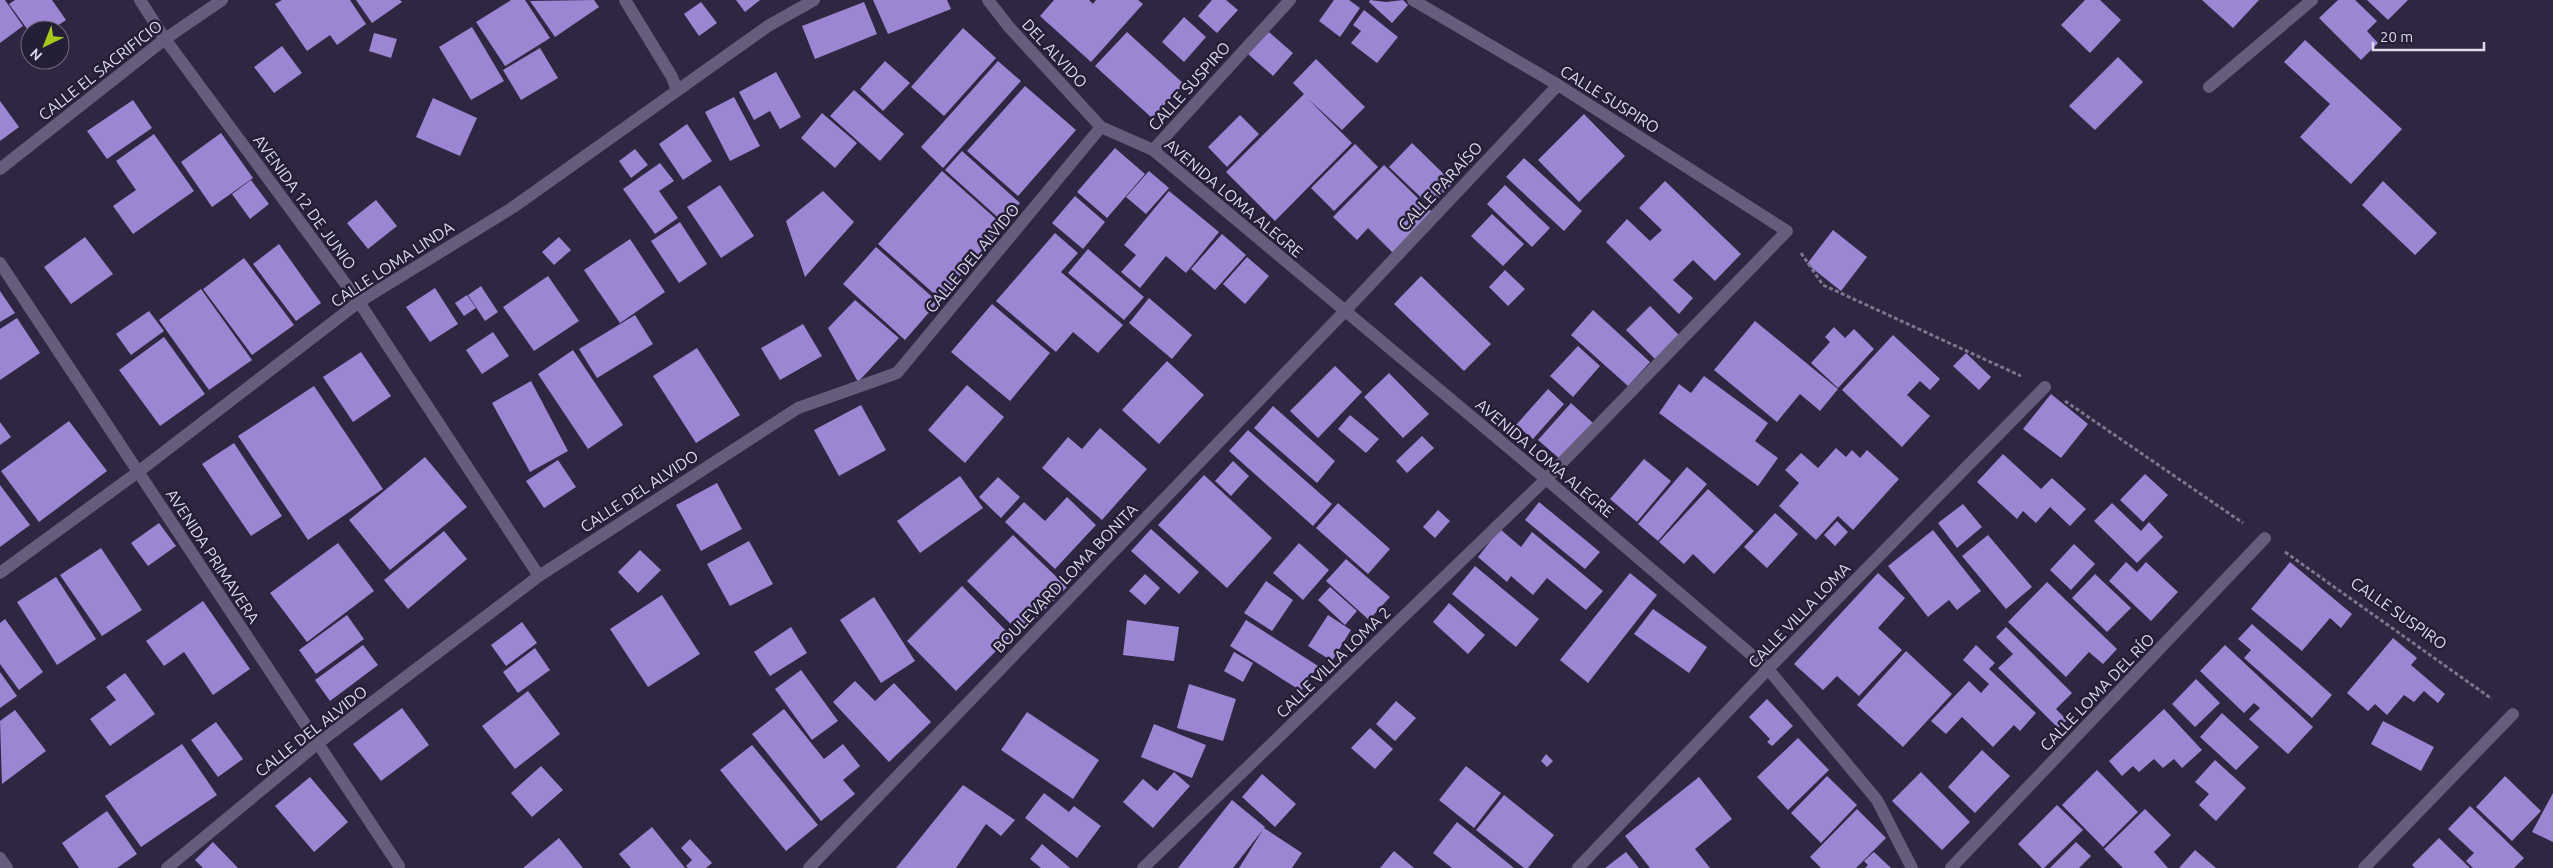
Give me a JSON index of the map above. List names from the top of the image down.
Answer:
{
  "streets": {
    "street": [
      "DEL ALVIDO",
      "CALLE EL SACRIFICIO",
      "CALLE SUSPIRO",
      "CALLE PARAÍSO",
      "AVENIDA LOMA ALEGRE",
      "AVENIDA 12 DE JUNIO",
      "CALLE DEL ALVIDO",
      "CALLE LOMA LINDA",
      "AVENIDA PRIMAVERA",
      "BOULEVARD LOMA BONITA",
      "CALLE VILLA LOMA",
      "CALLE VILLA LOMA 2",
      "CALLE LOMA DEL RÍO"
    ]
  },
  "crossings": [
    ["DEL ALVIDO", "AVENIDA LOMA ALEGRE"],
    ["DEL ALVIDO", "CALLE DEL ALVIDO"],
    ["CALLE EL SACRIFICIO", "AVENIDA 12 DE JUNIO"],
    ["CALLE SUSPIRO", "CALLE PARAÍSO"],
    ["CALLE SUSPIRO", "AVENIDA LOMA ALEGRE"],
    ["CALLE SUSPIRO", "CALLE VILLA LOMA 2"],
    ["CALLE SUSPIRO", "CALLE LOMA DEL RÍO"],
    ["CALLE PARAÍSO", "AVENIDA LOMA ALEGRE"],
    ["CALLE PARAÍSO", "BOULEVARD LOMA BONITA"],
    ["AVENIDA LOMA ALEGRE", "CALLE DEL ALVIDO"],
    ["AVENIDA LOMA ALEGRE", "BOULEVARD LOMA BONITA"],
    ["AVENIDA LOMA ALEGRE", "CALLE VILLA LOMA"],
    ["AVENIDA LOMA ALEGRE", "CALLE VILLA LOMA 2"],
    ["AVENIDA 12 DE JUNIO", "CALLE DEL ALVIDO"],
    ["AVENIDA 12 DE JUNIO", "CALLE LOMA LINDA"],
    ["CALLE DEL ALVIDO", "AVENIDA PRIMAVERA"],
    ["CALLE LOMA LINDA", "AVENIDA PRIMAVERA"]
  ],
  "scale_bar": "20 m",
  "north": "bottom left"
}
